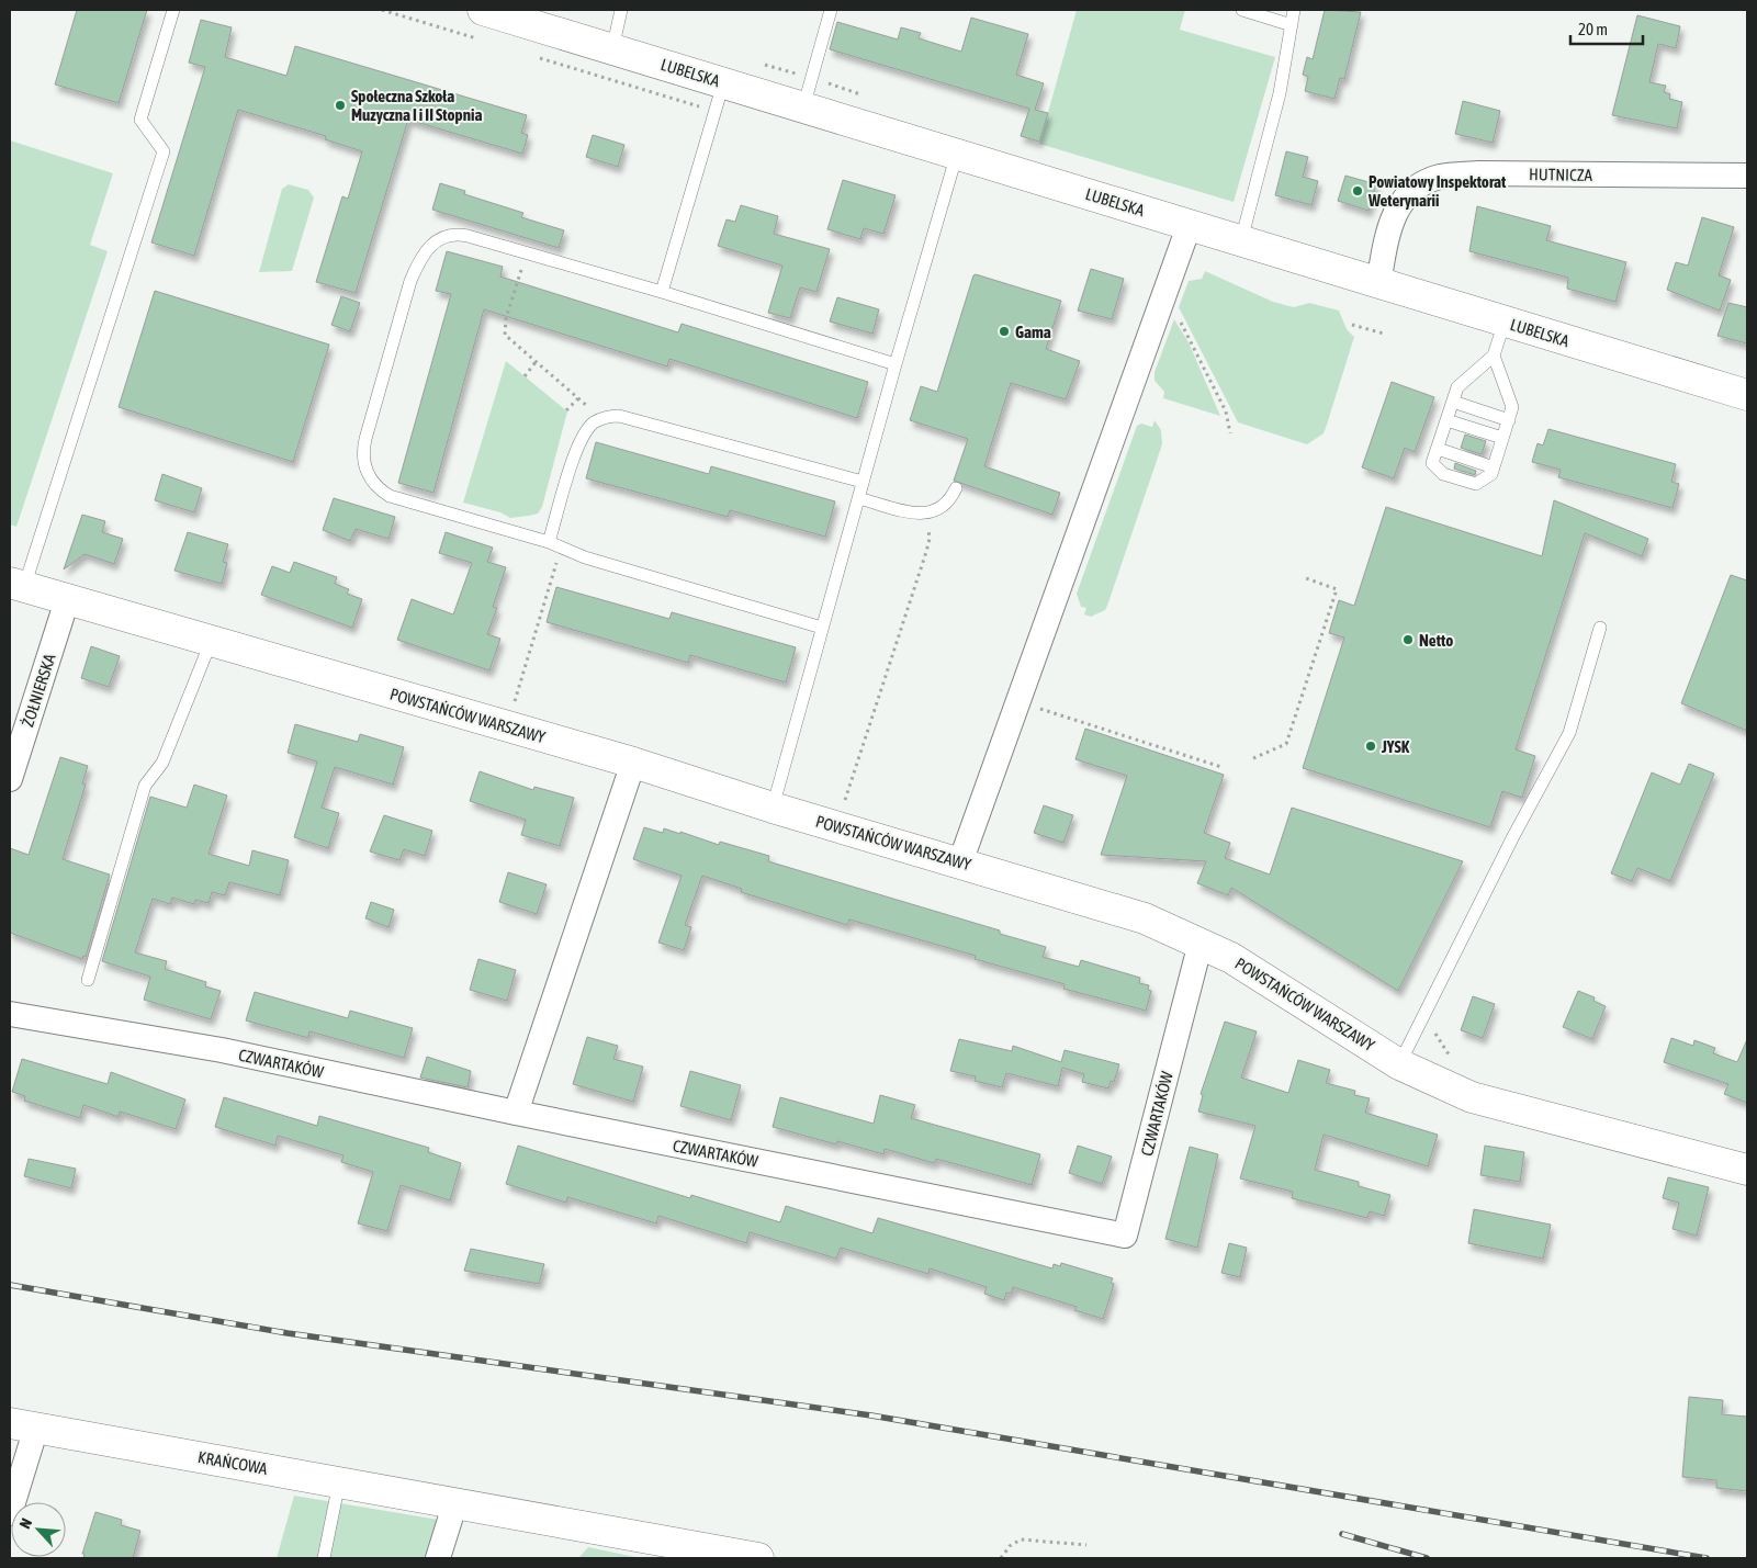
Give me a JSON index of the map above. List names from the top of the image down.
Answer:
{
  "streets": {
    "street": [
      "LUBELSKA",
      "HUTNICZA",
      "ŻOŁNIERSKA",
      "POWSTAŃCÓW WARSZAWY",
      "CZWARTAKÓW",
      "KRAŃCOWA"
    ]
  },
  "crossings": [
    ["LUBELSKA", "HUTNICZA"],
    ["ŻOŁNIERSKA", "POWSTAŃCÓW WARSZAWY"],
    ["POWSTAŃCÓW WARSZAWY", "CZWARTAKÓW"]
  ],
  "places": [
    "Społeczna Szkoła Muzyczna I i II Stopnia",
    "Powiatowy Inspektorat Weterynarii",
    "Gama",
    "Netto",
    "JYSK"
  ],
  "scale_bar": "20 m",
  "north": "top left"
}
